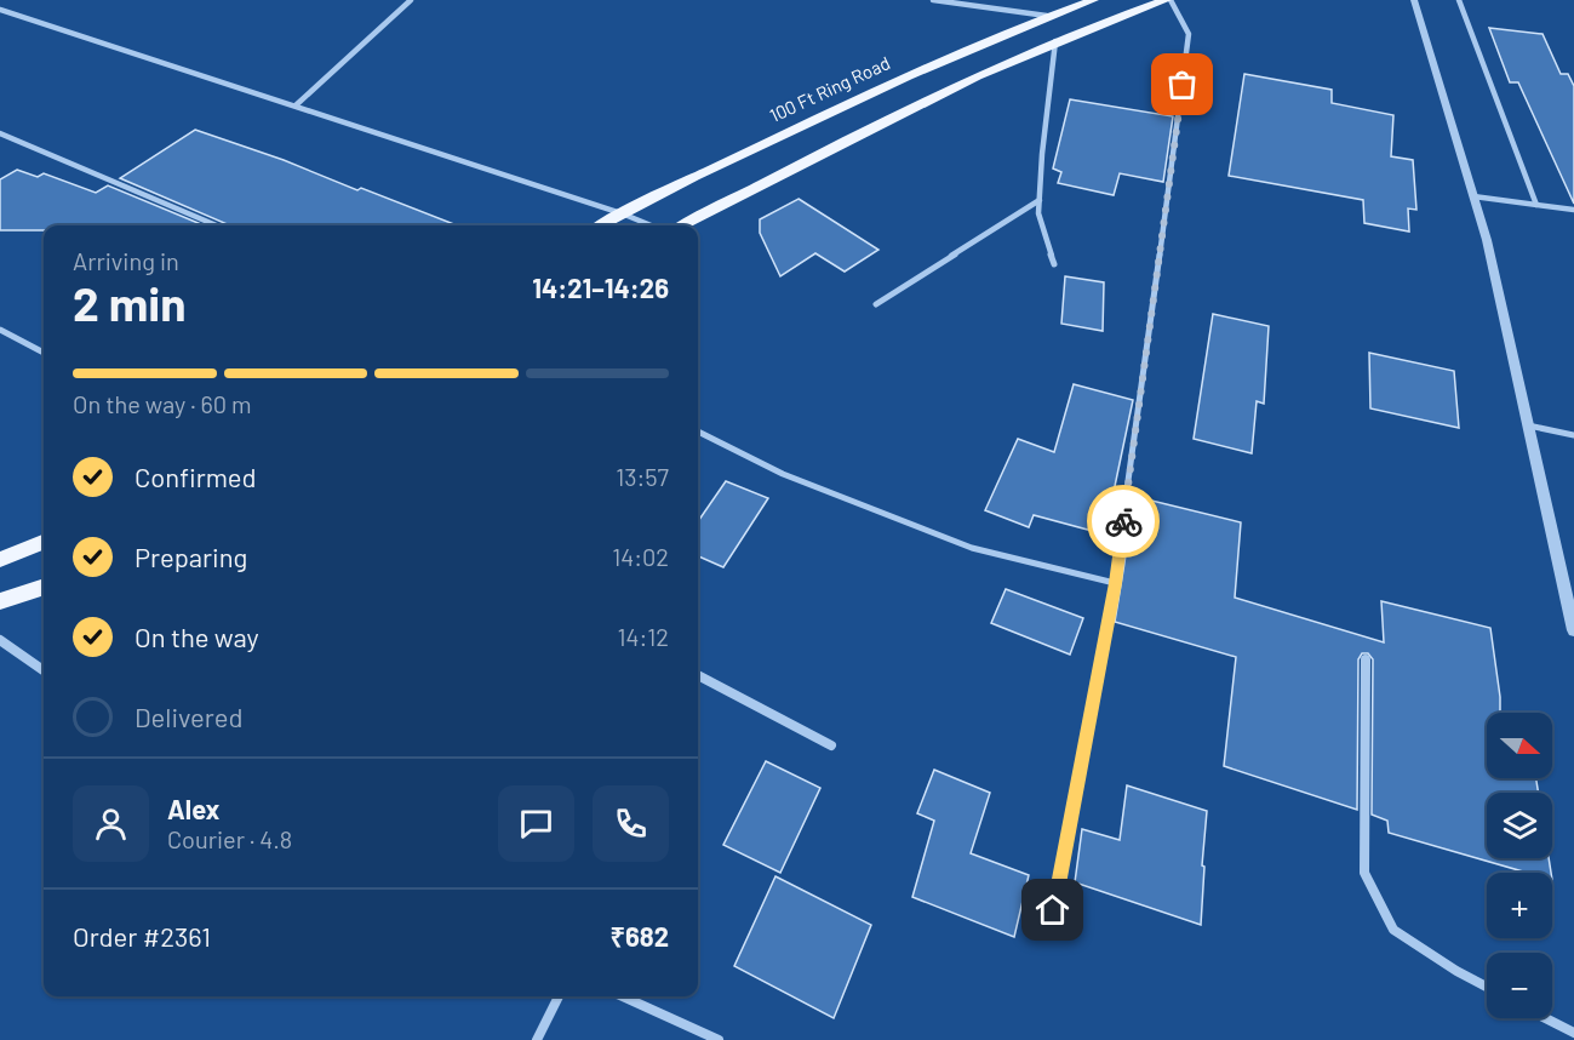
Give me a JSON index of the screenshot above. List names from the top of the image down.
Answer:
{
  "streets": {
    "main road": ["100 Ft Ring Road"]
  },
  "north": "right",
  "page": {
    "heading": ["2 min", "Arriving in", "14:21–14:26"],
    "panel": [
      "Alex",
      "Courier · 4.8",
      "Order #2361",
      "₹682"
    ],
    "bar": "On the way · 60 m",
    "list": [
      ["Confirmed", "13:57"],
      ["Preparing", "14:02"],
      ["On the way", "14:12"],
      "Delivered"
    ],
    "map_buttons": ["+", "−"]
  }
}
